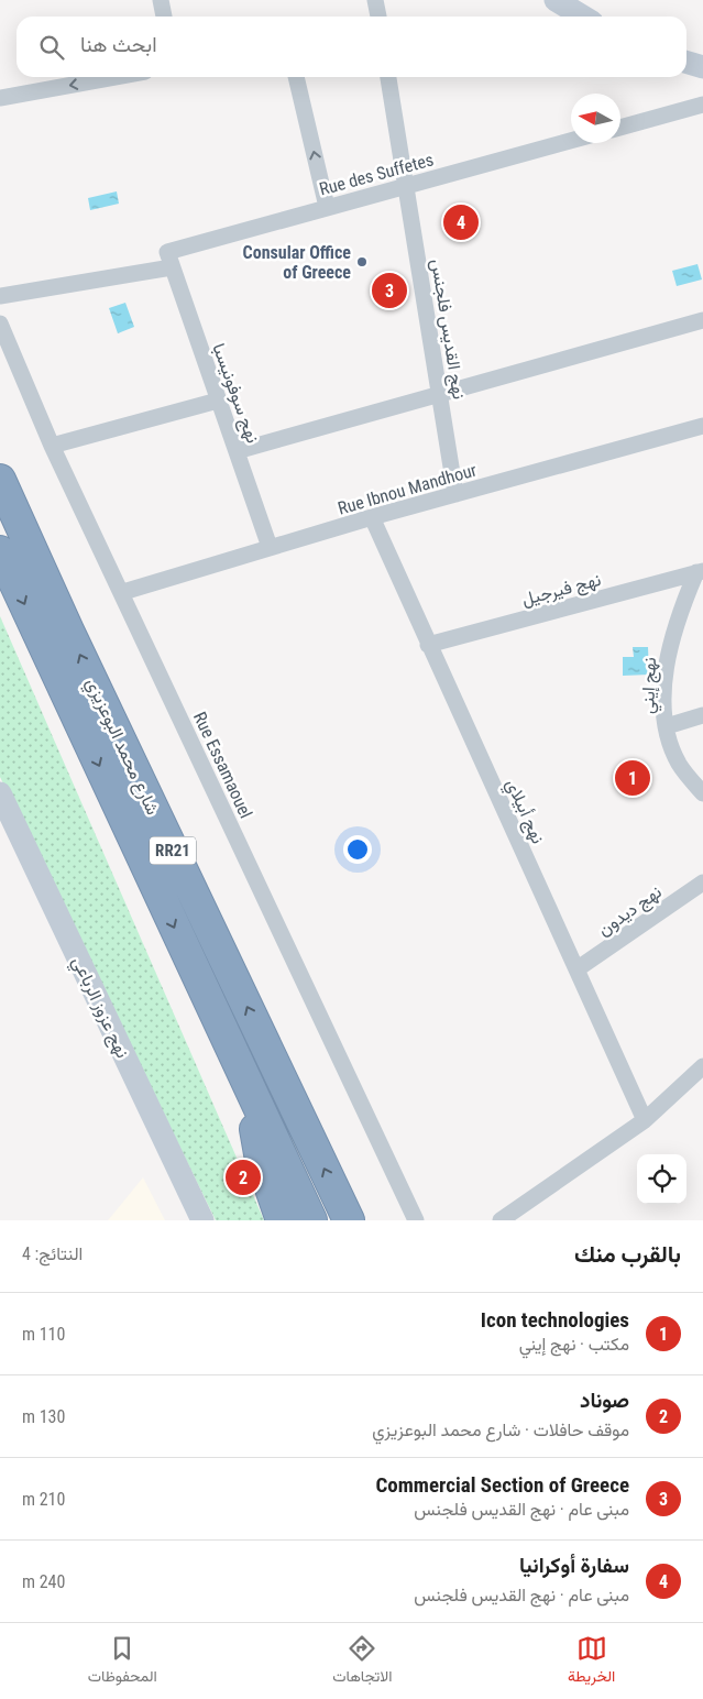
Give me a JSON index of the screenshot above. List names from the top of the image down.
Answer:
{
  "streets": {
    "highway": ["شارع محمد البوعزيزي", "RR21"],
    "street": [
      "Rue des Suffetes",
      "نهج القديس فلجنس",
      "نهج سوفونيسبا",
      "Rue Ibnou Mandhour",
      "نهج فيرجيل",
      "نهج إيني",
      "Rue Essamaouel",
      "نهج أبيلاي",
      "نهج ديدون",
      "نهج عزوز الرباعي"
    ]
  },
  "crossings": [
    ["Rue des Suffetes", "نهج القديس فلجنس"],
    ["Rue des Suffetes", "نهج سوفونيسبا"],
    ["نهج القديس فلجنس", "Rue Ibnou Mandhour"],
    ["نهج سوفونيسبا", "Rue Ibnou Mandhour"],
    ["Rue Ibnou Mandhour", "Rue Essamaouel"],
    ["Rue Ibnou Mandhour", "نهج أبيلاي"],
    ["نهج فيرجيل", "نهج إيني"],
    ["نهج فيرجيل", "نهج أبيلاي"],
    ["نهج أبيلاي", "نهج ديدون"]
  ],
  "places": ["Consular Office of Greece"],
  "north": "left",
  "page": {
    "search": "ابحث هنا",
    "pins": [
      "4",
      "3",
      "1",
      "2"
    ],
    "heading": ["بالقرب منك", "النتائج: 4"],
    "list": [
      {
        "mark": "1",
        "name": "Icon technologies",
        "note": "مكتب · نهج إيني",
        "value": "110 m"
      },
      {
        "mark": "2",
        "name": "صوناد",
        "note": "موقف حافلات · شارع محمد البوعزيزي",
        "value": "130 m"
      },
      {
        "mark": "3",
        "name": "Commercial Section of Greece",
        "note": "مبنى عام · نهج القديس فلجنس",
        "value": "210 m"
      },
      {
        "mark": "4",
        "name": "سفارة أوكرانيا",
        "note": "مبنى عام · نهج القديس فلجنس",
        "value": "240 m"
      }
    ],
    "nav": ["الخريطة", "الاتجاهات", "المحفوظات"]
  }
}
